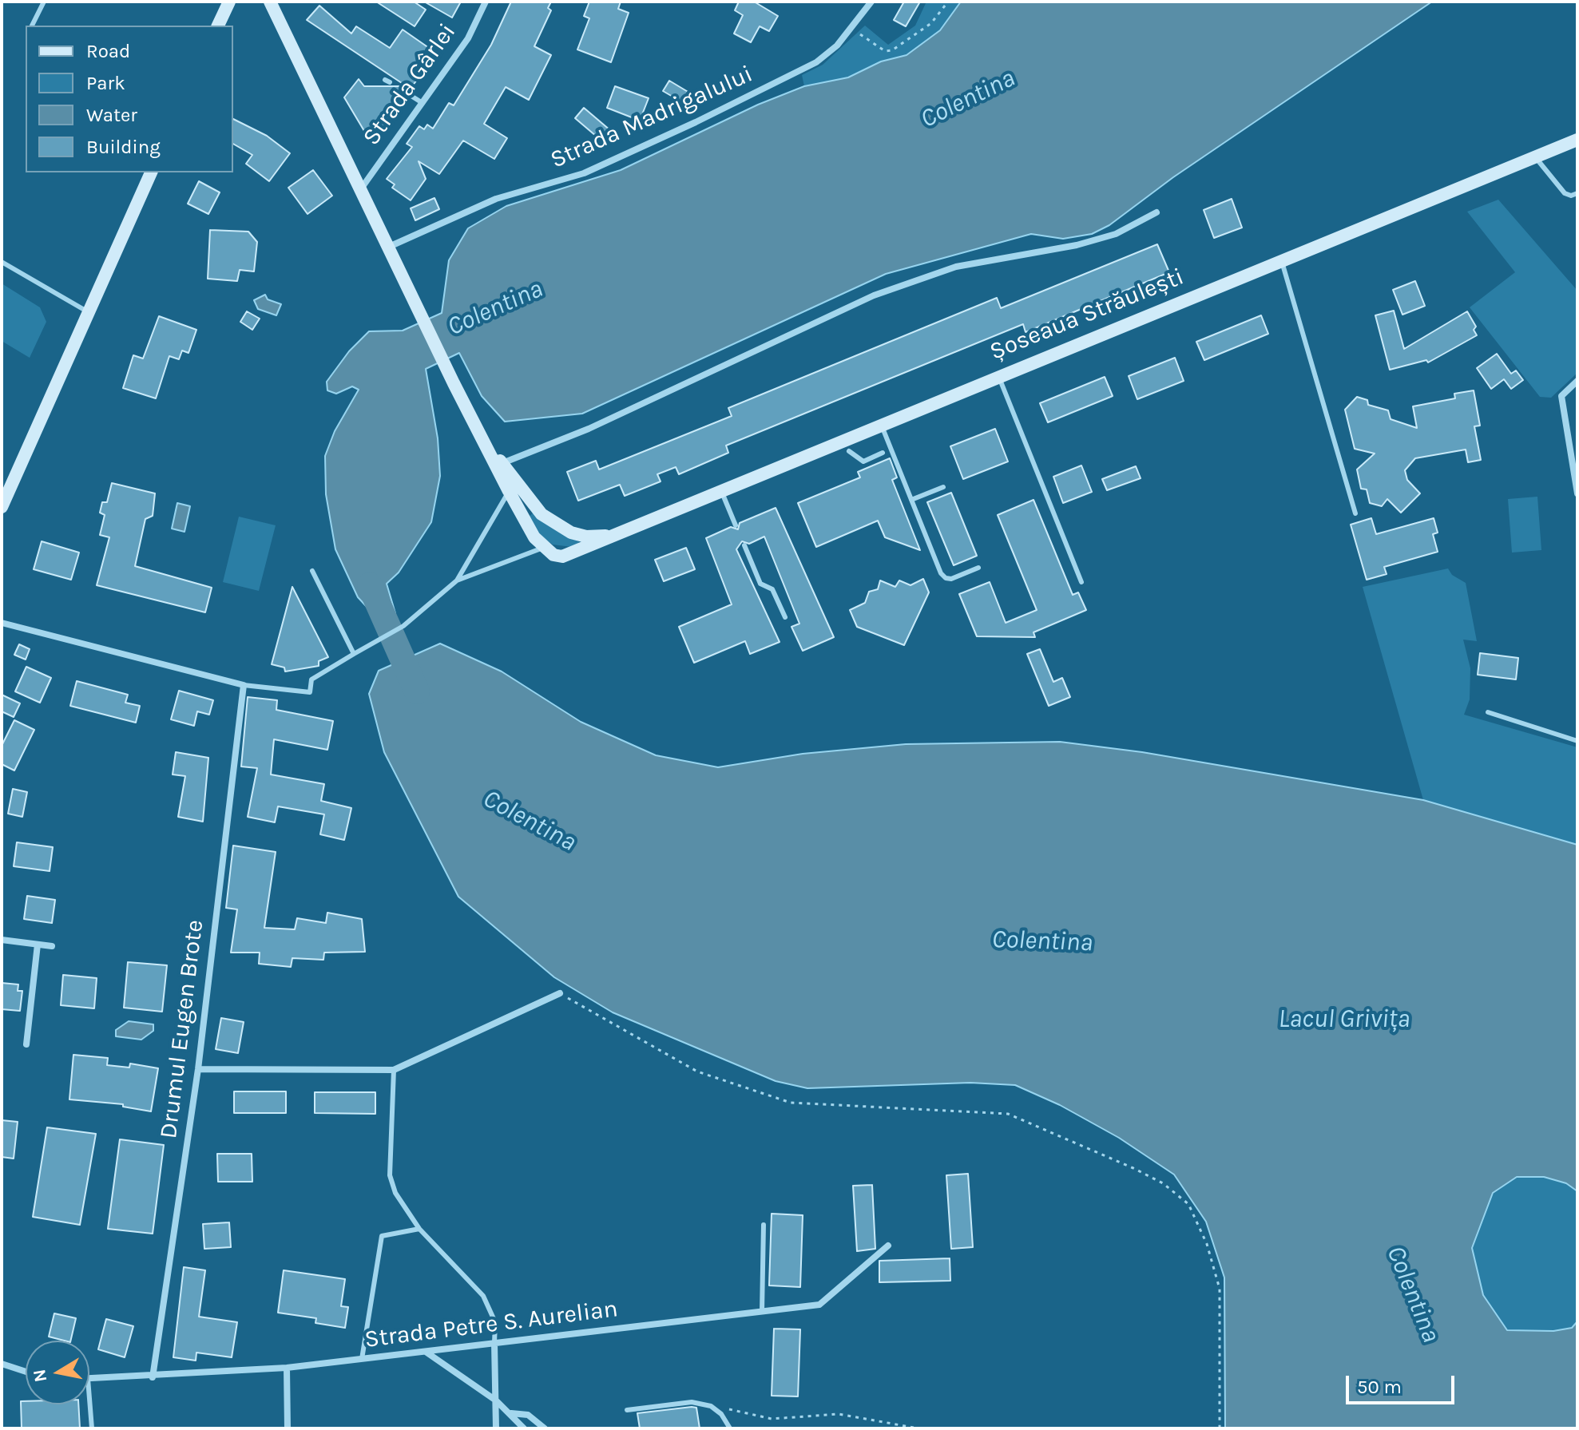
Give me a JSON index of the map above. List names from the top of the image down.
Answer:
{
  "streets": {
    "street": [
      "Strada Gârlei",
      "Strada Madrigalului",
      "Șoseaua Străulești",
      "Drumul Eugen Brote",
      "Strada Petre S. Aurelian"
    ]
  },
  "crossings": [
    ["Drumul Eugen Brote", "Strada Petre S. Aurelian"]
  ],
  "water": ["Colentina", "Lacul Grivița"],
  "legend": [
    "Road",
    "Park",
    "Water",
    "Building"
  ],
  "scale_bar": "50 m",
  "north": "left"
}
